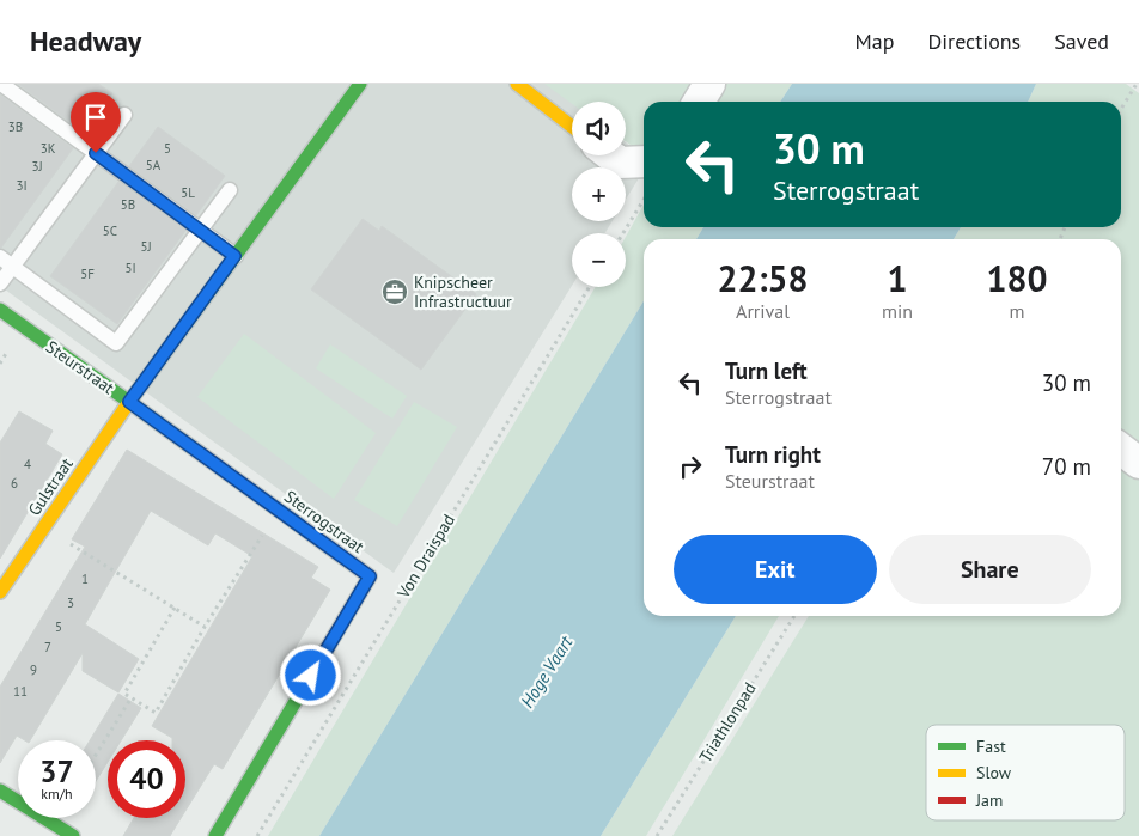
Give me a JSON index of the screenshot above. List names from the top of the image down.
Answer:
{
  "streets": {
    "street": ["Steurstraat", "Gulstraat", "Sterrogstraat"],
    "path": ["Von Draispad", "Triathlonpad"]
  },
  "crossings": [
    ["Steurstraat", "Gulstraat"],
    ["Steurstraat", "Sterrogstraat"],
    ["Gulstraat", "Sterrogstraat"]
  ],
  "water": ["Hoge Vaart"],
  "places": {
    "office": ["Knipscheer Infrastructuur"]
  },
  "house_numbers": [
    "3B",
    "3K",
    "5",
    "5A",
    "3J",
    "3I",
    "5L",
    "5B",
    "5C",
    "5J",
    "5I",
    "5F",
    "4",
    "6",
    "1",
    "3",
    "5",
    "7",
    "9",
    "11"
  ],
  "legend": ["Fast", "Slow", "Jam"],
  "page": {
    "header": "Headway",
    "nav": ["Map", "Directions", "Saved"],
    "map_buttons": ["+", "−"],
    "turn": ["30 m", "Sterrogstraat"],
    "eta": [
      "22:58",
      "Arrival",
      "1",
      "min",
      "180",
      "m"
    ],
    "list": [
      {
        "name": "Turn left",
        "note": "Sterrogstraat",
        "value": "30 m"
      },
      {
        "name": "Turn right",
        "note": "Steurstraat",
        "value": "70 m"
      }
    ],
    "buttons": ["Exit", "Share"],
    "speed": "37 km/h",
    "limit": "40"
  }
}
